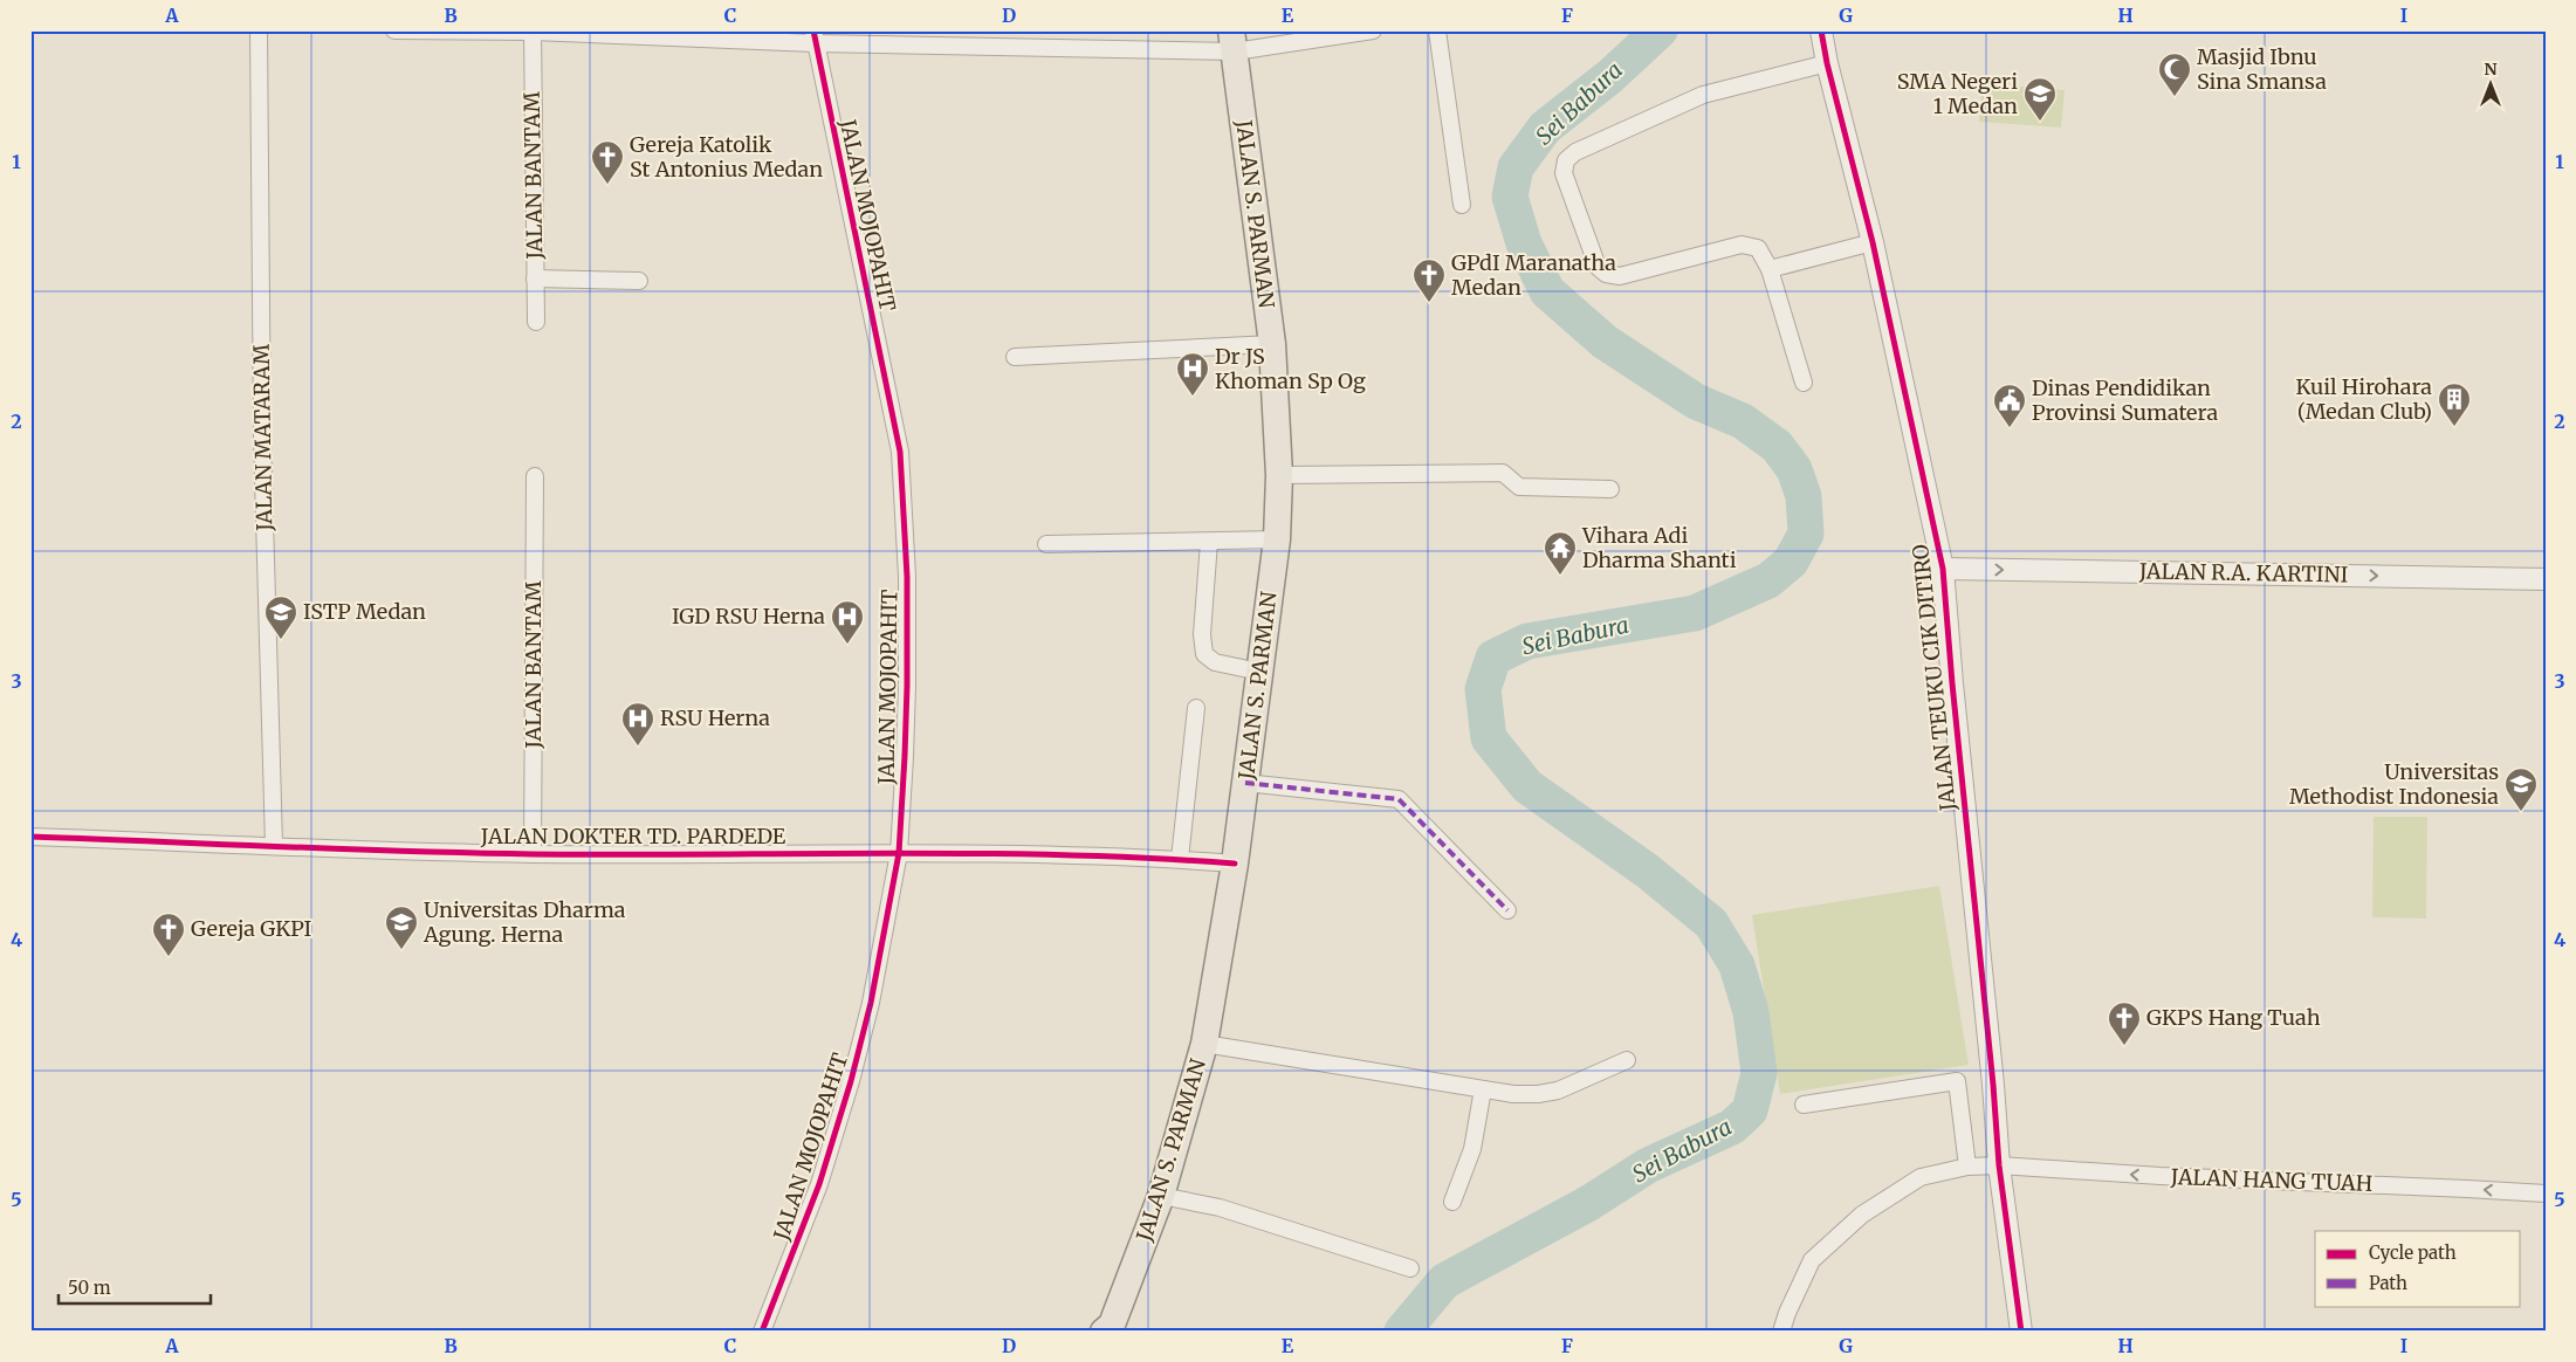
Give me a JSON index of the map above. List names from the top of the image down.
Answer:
{
  "streets": {
    "main road": ["JALAN S. PARMAN"],
    "street": [
      "JALAN BANTAM",
      "JALAN MOJOPAHIT",
      "JALAN MATARAM",
      "JALAN R.A. KARTINI",
      "JALAN TEUKU CIK DITIRO",
      "JALAN DOKTER TD. PARDEDE",
      "JALAN HANG TUAH"
    ]
  },
  "crossings": [
    ["JALAN BANTAM", "JALAN DOKTER TD. PARDEDE"],
    ["JALAN S. PARMAN", "JALAN DOKTER TD. PARDEDE"],
    ["JALAN MOJOPAHIT", "JALAN DOKTER TD. PARDEDE"],
    ["JALAN MATARAM", "JALAN DOKTER TD. PARDEDE"],
    ["JALAN R.A. KARTINI", "JALAN TEUKU CIK DITIRO"],
    ["JALAN TEUKU CIK DITIRO", "JALAN HANG TUAH"]
  ],
  "one_way": ["JALAN R.A. KARTINI", "JALAN HANG TUAH"],
  "water": ["Sei Babura"],
  "places": {
    "mosque": ["Masjid Ibnu Sina Smansa"],
    "school or university": [
      "SMA Negeri 1 Medan",
      "ISTP Medan",
      "Universitas Methodist Indonesia",
      "Universitas Dharma Agung. Herna"
    ],
    "church": [
      "Gereja Katolik St Antonius Medan",
      "GPdI Maranatha Medan",
      "Gereja GKPI",
      "GKPS Hang Tuah"
    ],
    "hospital": ["Dr JS Khoman Sp Og", "IGD RSU Herna", "RSU Herna"],
    "building": ["Kuil Hirohara (Medan Club)"],
    "public building": ["Dinas Pendidikan Provinsi Sumatera"],
    "temple": ["Vihara Adi Dharma Shanti"]
  },
  "legend": ["Cycle path", "Path"],
  "scale_bar": "50 m",
  "north": "top",
  "grid": {
    "columns": [
      "A",
      "B",
      "C",
      "D",
      "E",
      "F",
      "G",
      "H",
      "I"
    ],
    "rows": [
      "1",
      "2",
      "3",
      "4",
      "5"
    ]
  }
}
